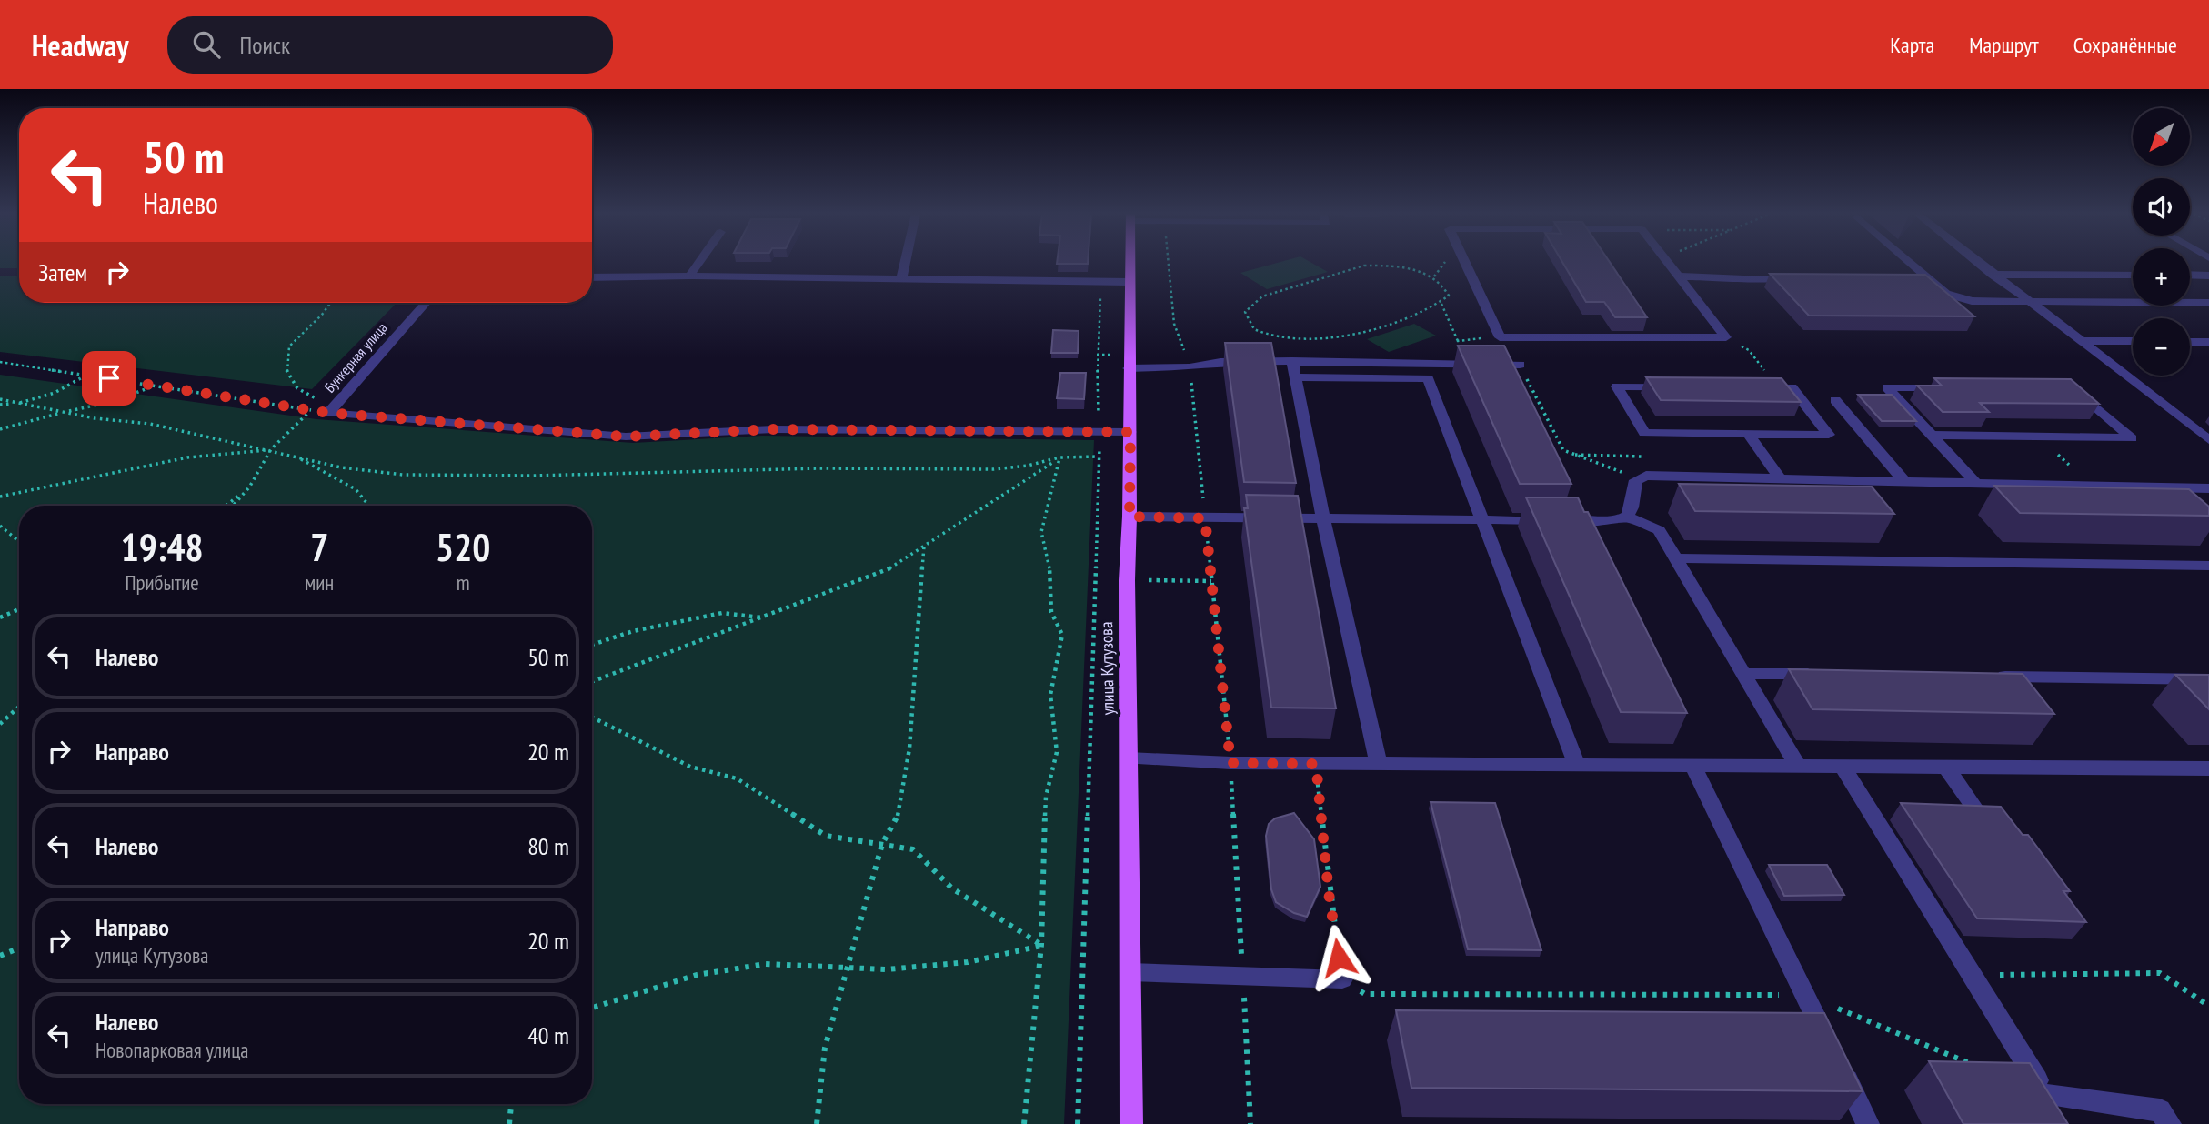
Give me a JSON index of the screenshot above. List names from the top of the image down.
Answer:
{
  "streets": {
    "main road": ["улица Кутузова"],
    "street": ["Бункерная улица"]
  },
  "north": "bottom left",
  "page": {
    "header": "Headway",
    "search": "Поиск",
    "nav": ["Карта", "Маршрут", "Сохранённые"],
    "map_buttons": ["+", "−"],
    "turn": ["50 m", "Налево"],
    "then": "Затем",
    "eta": [
      "19:48",
      "Прибытие",
      "7",
      "мин",
      "520",
      "m"
    ],
    "list": [
      {
        "name": "Налево",
        "value": "50 m"
      },
      {
        "name": "Направо",
        "value": "20 m"
      },
      {
        "name": "Налево",
        "value": "80 m"
      },
      {
        "name": "Направо",
        "note": "улица Кутузова",
        "value": "20 m"
      },
      {
        "name": "Налево",
        "note": "Новопарковая улица",
        "value": "40 m"
      }
    ]
  }
}
